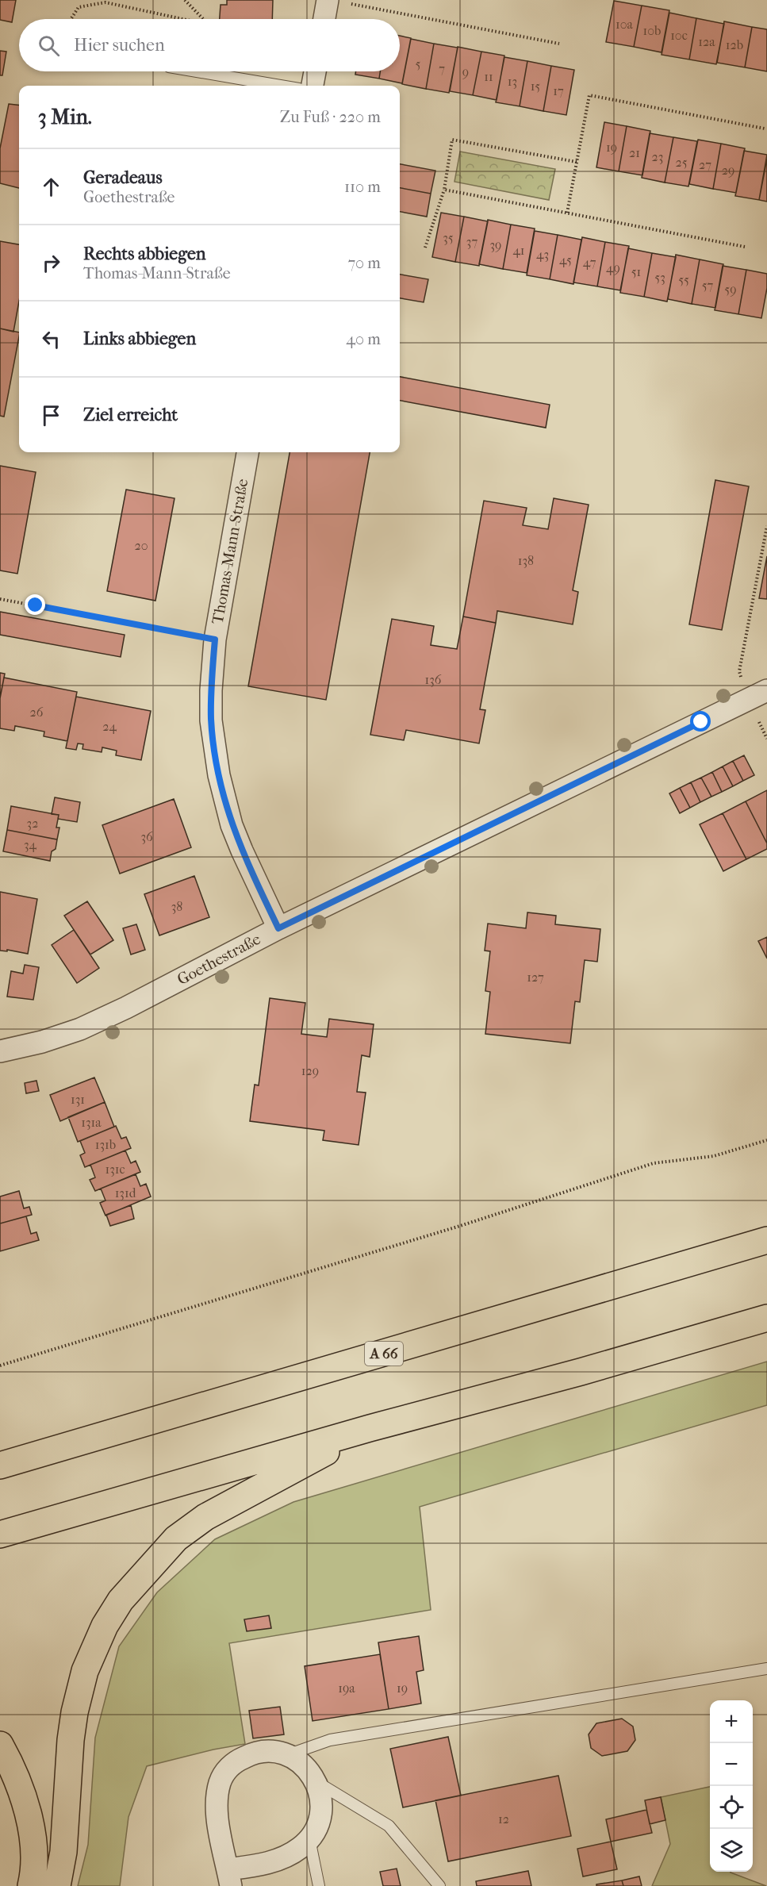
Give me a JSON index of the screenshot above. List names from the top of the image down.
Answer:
{
  "streets": {
    "highway": ["A 66"],
    "street": ["Thomas-Mann-Straße", "Goethestraße"]
  },
  "crossings": [
    ["Thomas-Mann-Straße", "Goethestraße"]
  ],
  "house_numbers": [
    "10a",
    "10b",
    "10c",
    "12a",
    "12b",
    "5",
    "7",
    "9",
    "11",
    "13",
    "15",
    "17",
    "19",
    "21",
    "23",
    "25",
    "27",
    "29",
    "35",
    "37",
    "39",
    "41",
    "43",
    "45",
    "47",
    "49",
    "51",
    "53",
    "55",
    "57",
    "59",
    "20",
    "138",
    "136",
    "26",
    "24",
    "32",
    "36",
    "34",
    "38",
    "127",
    "129",
    "131",
    "131a",
    "131b",
    "131c",
    "131d",
    "19a",
    "19",
    "12"
  ],
  "page": {
    "search": "Hier suchen",
    "heading": ["3 Min.", "Zu Fuß · 220 m"],
    "list": [
      ["Geradeaus", "Goethestraße", "110 m"],
      ["Rechts abbiegen", "Thomas-Mann-Straße", "70 m"],
      ["Links abbiegen", "40 m"],
      "Ziel erreicht"
    ],
    "map_buttons": ["+", "−"]
  }
}
